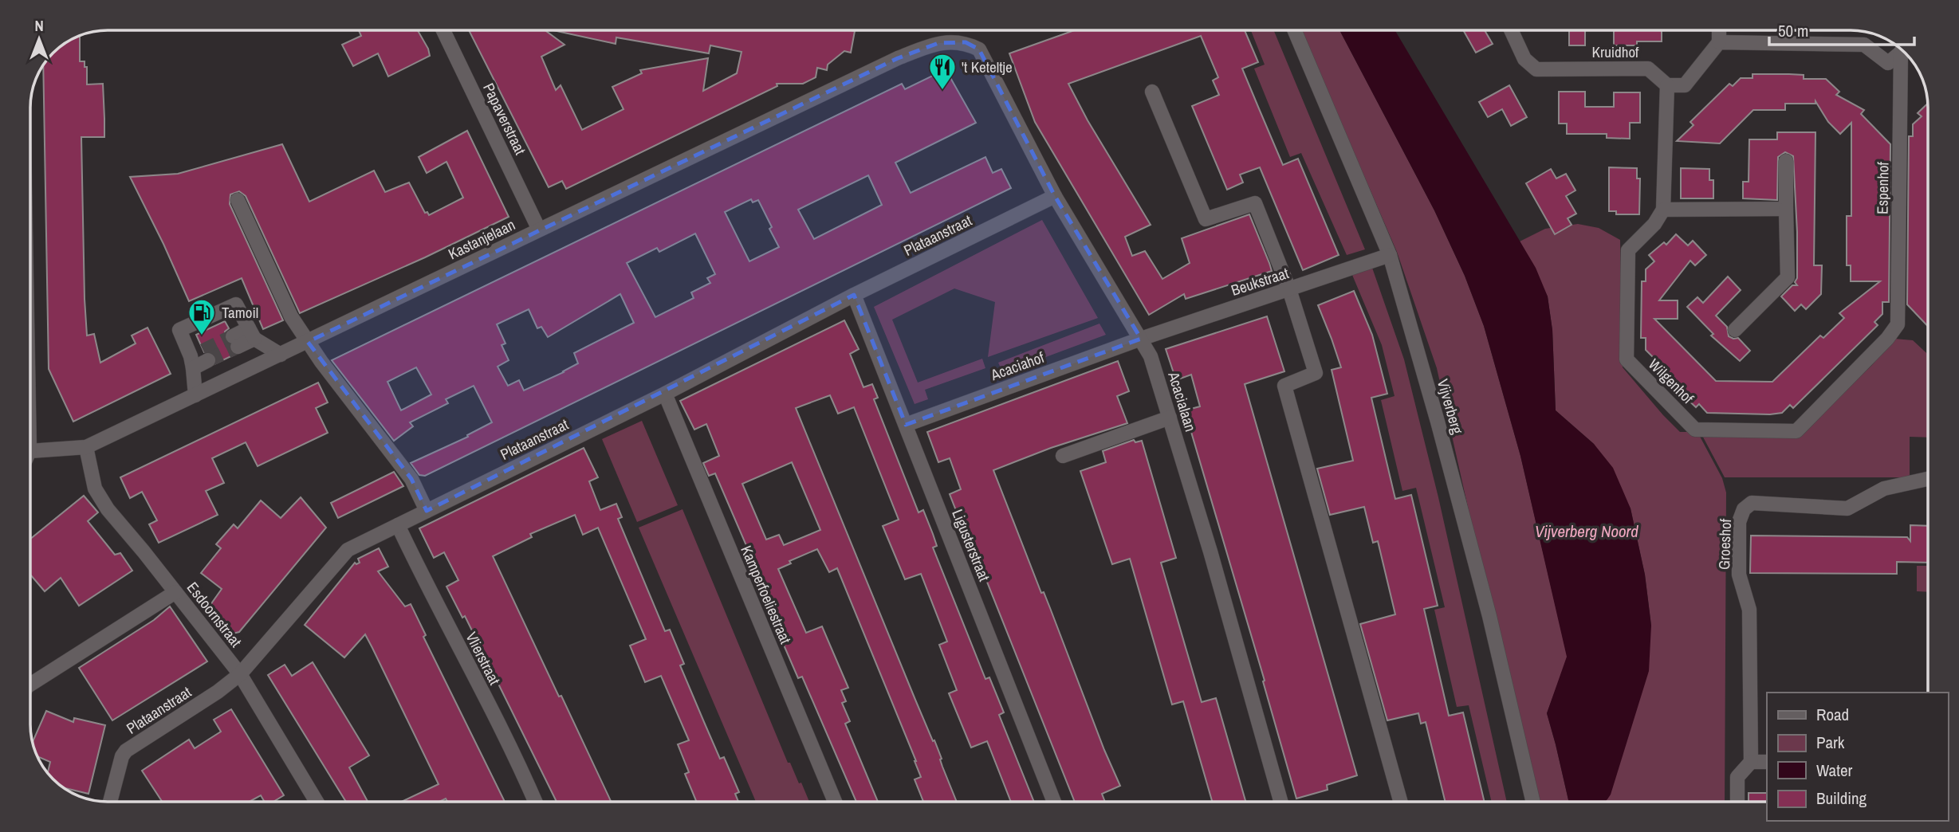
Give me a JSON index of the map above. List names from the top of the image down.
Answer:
{
  "streets": {
    "street": [
      "Kruidhof",
      "Papaverstraat",
      "Espenhof",
      "Plataanstraat",
      "Kastanjelaan",
      "Beukstraat",
      "Acaciahof",
      "Wilgenhof",
      "Acacialaan",
      "Vijverberg",
      "Groeshof",
      "Ligusterstraat",
      "Kamperfoeliestraat",
      "Esdoornstraat",
      "Vlierstraat"
    ]
  },
  "crossings": [
    ["Papaverstraat", "Kastanjelaan"],
    ["Espenhof", "Wilgenhof"],
    ["Plataanstraat", "Acacialaan"],
    ["Plataanstraat", "Ligusterstraat"],
    ["Plataanstraat", "Kamperfoeliestraat"],
    ["Plataanstraat", "Esdoornstraat"],
    ["Plataanstraat", "Vlierstraat"],
    ["Kastanjelaan", "Acacialaan"],
    ["Kastanjelaan", "Esdoornstraat"],
    ["Beukstraat", "Acaciahof"],
    ["Beukstraat", "Acacialaan"],
    ["Beukstraat", "Vijverberg"],
    ["Acaciahof", "Acacialaan"],
    ["Acaciahof", "Ligusterstraat"]
  ],
  "water": ["Vijverberg Noord"],
  "places": {
    "restaurant": ["'t Keteltje"],
    "fuel station": ["Tamoil"]
  },
  "legend": [
    "Road",
    "Park",
    "Water",
    "Building"
  ],
  "scale_bar": "50 m",
  "north": "top"
}
